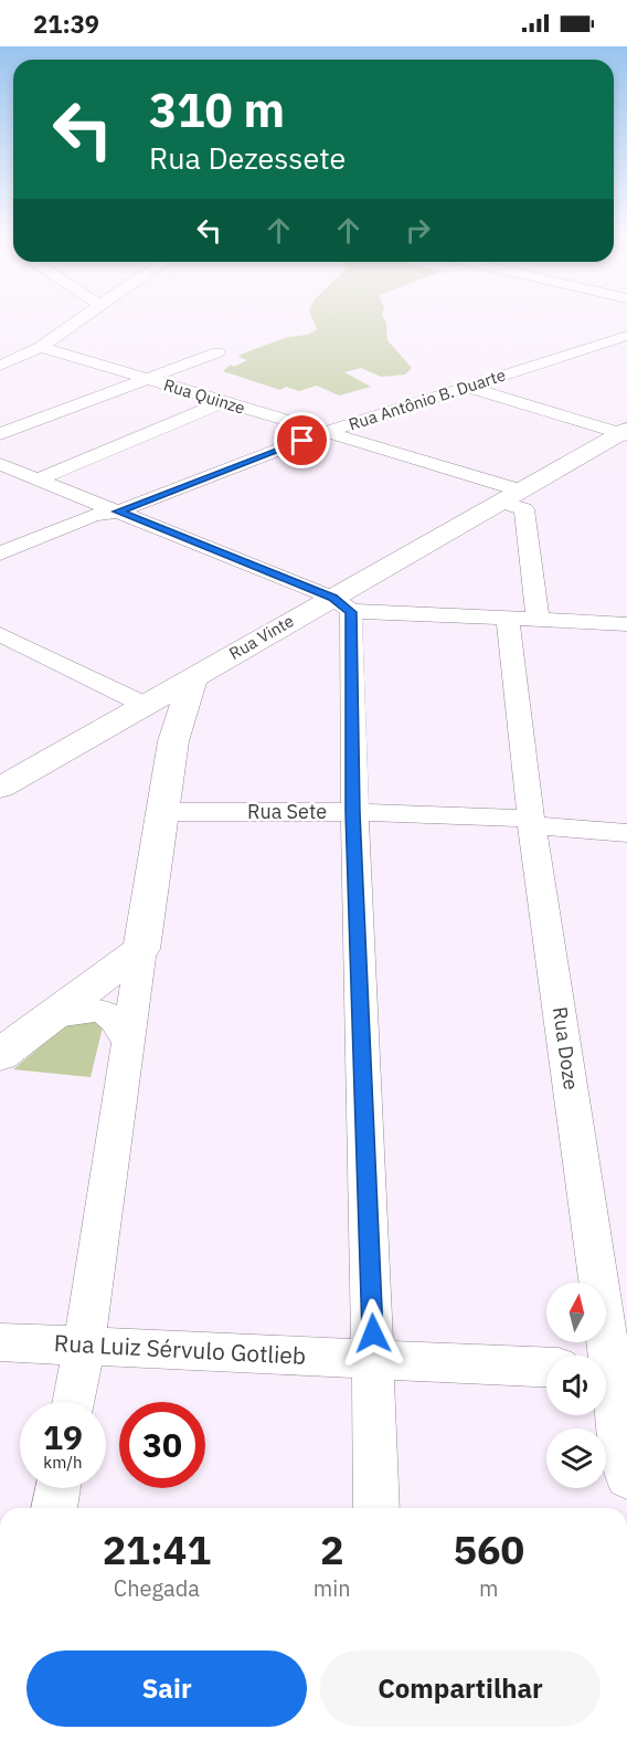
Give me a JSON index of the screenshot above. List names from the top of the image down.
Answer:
{
  "streets": {
    "main road": ["Rua Vinte"],
    "street": [
      "Rua Quinze",
      "Rua Antônio B. Duarte",
      "Rua Sete",
      "Rua Doze",
      "Rua Luiz Sérvulo Gotlieb"
    ]
  },
  "crossings": [
    ["Rua Quinze", "Rua Antônio B. Duarte"],
    ["Rua Quinze", "Rua Vinte"],
    ["Rua Quinze", "Rua Doze"],
    ["Rua Sete", "Rua Doze"]
  ],
  "north": "top",
  "page": {
    "status": "21:39",
    "turn": ["310 m", "Rua Dezessete"],
    "speed": "19 km/h",
    "limit": "30",
    "eta": [
      "21:41",
      "Chegada",
      "2",
      "min",
      "560",
      "m"
    ],
    "buttons": ["Sair", "Compartilhar"]
  }
}
